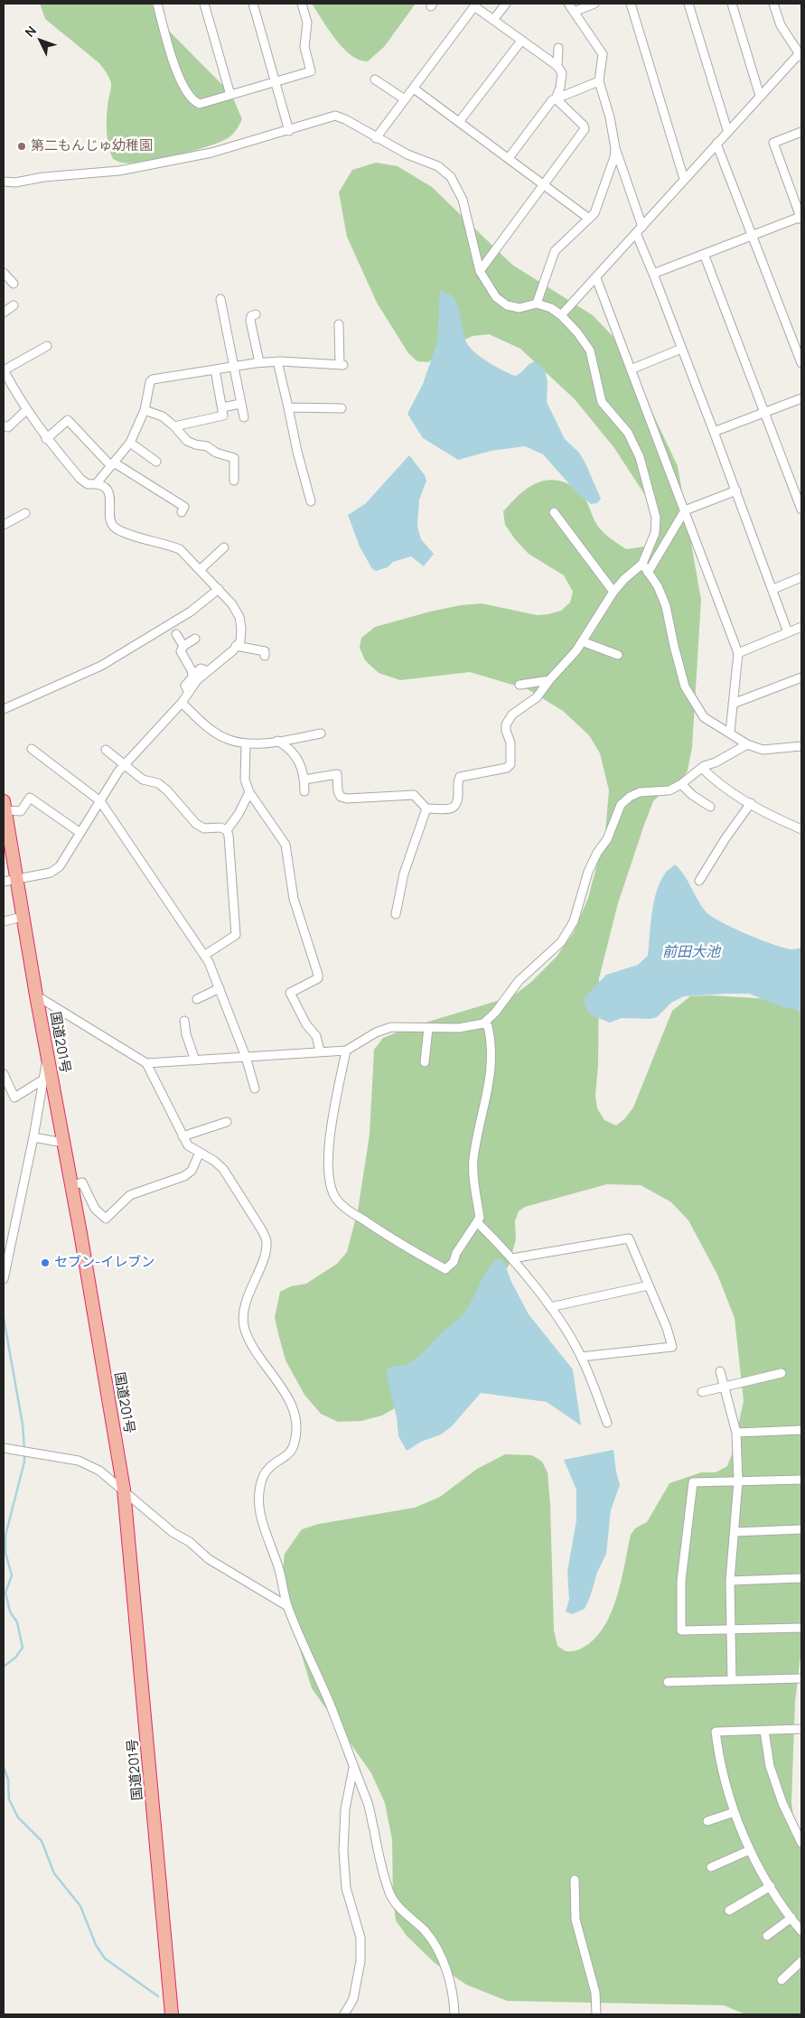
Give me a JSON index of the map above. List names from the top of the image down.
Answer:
{
  "streets": {
    "highway": ["国道201号"]
  },
  "water": ["前田大池"],
  "places": ["第二もんじゅ幼稚園", "セブン-イレブン"],
  "north": "top left"
}
